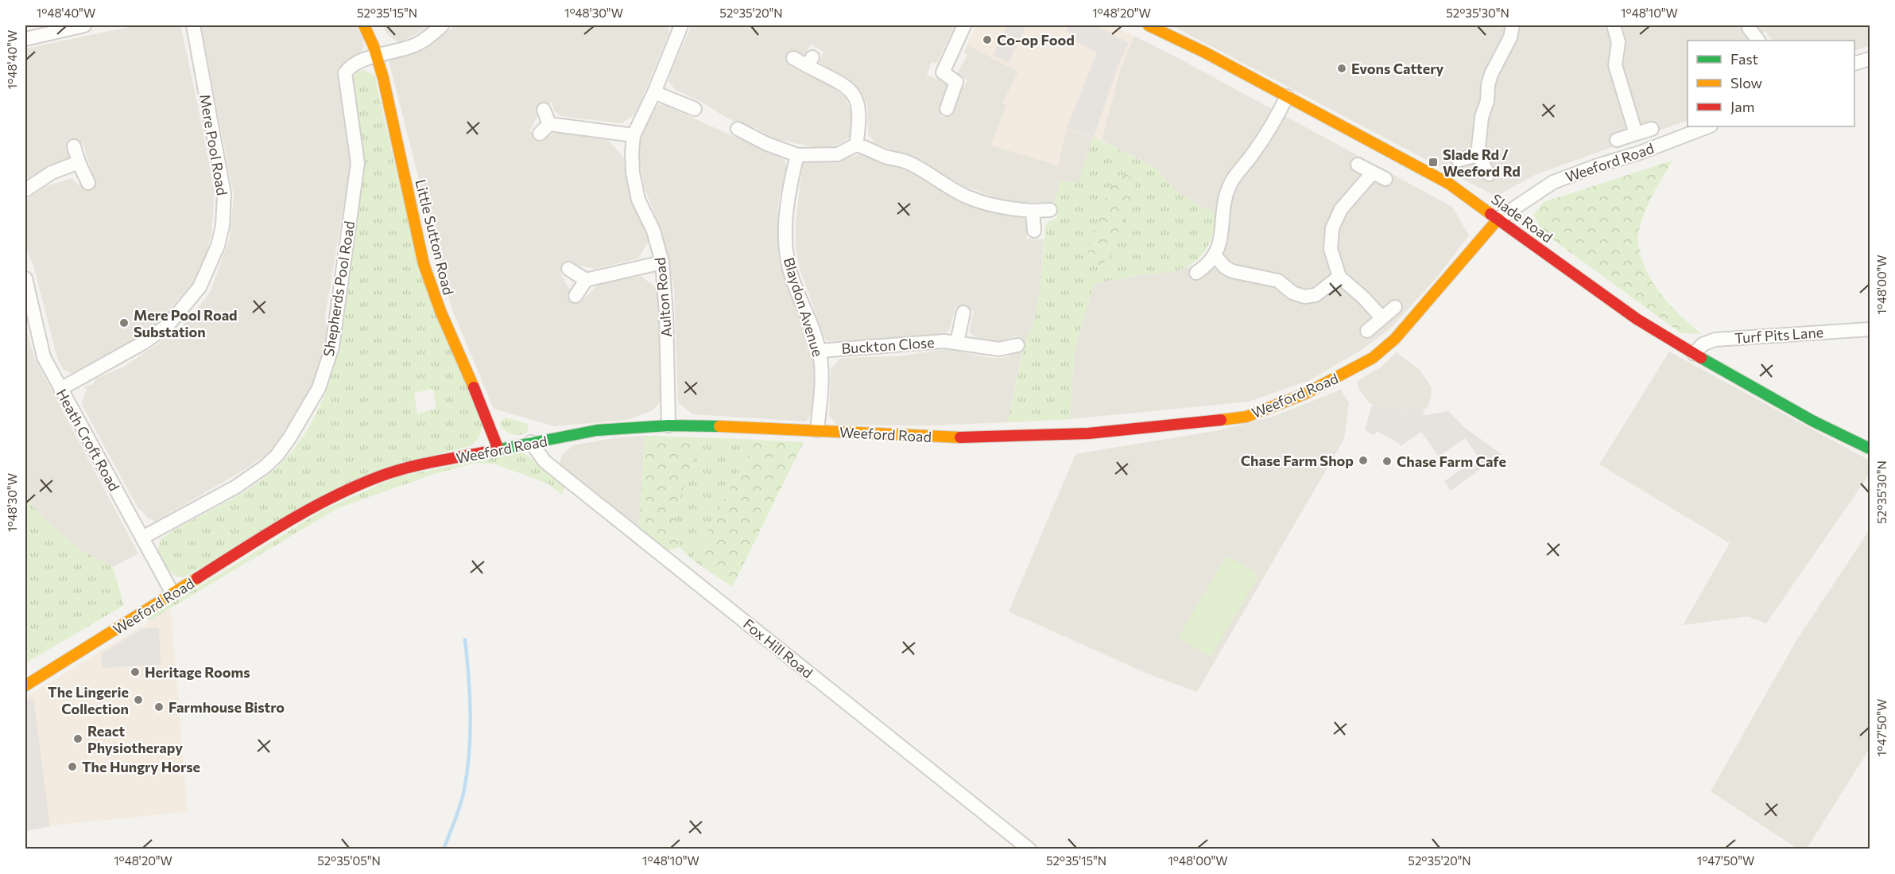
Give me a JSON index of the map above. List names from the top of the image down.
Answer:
{
  "streets": {
    "street": [
      "Mere Pool Road",
      "Weeford Road",
      "Slade Road",
      "Little Sutton Road",
      "Shepherds Pool Road",
      "Aulton Road",
      "Blaydon Avenue",
      "Turf Pits Lane",
      "Buckton Close",
      "Heath Croft Road",
      "Fox Hill Road"
    ]
  },
  "crossings": [
    ["Mere Pool Road", "Heath Croft Road"],
    ["Weeford Road", "Slade Road"],
    ["Weeford Road", "Little Sutton Road"],
    ["Weeford Road", "Aulton Road"],
    ["Weeford Road", "Blaydon Avenue"],
    ["Weeford Road", "Heath Croft Road"],
    ["Weeford Road", "Fox Hill Road"],
    ["Slade Road", "Turf Pits Lane"],
    ["Little Sutton Road", "Shepherds Pool Road"],
    ["Shepherds Pool Road", "Heath Croft Road"],
    ["Blaydon Avenue", "Buckton Close"]
  ],
  "places": {
    "other": [
      "Co-op Food",
      "Evons Cattery",
      "Mere Pool Road Substation",
      "Chase Farm Shop",
      "Chase Farm Cafe",
      "Heritage Rooms",
      "The Lingerie Collection",
      "Farmhouse Bistro",
      "React Physiotherapy",
      "The Hungry Horse"
    ],
    "transit": ["Slade Rd / Weeford Rd"]
  },
  "legend": ["Fast", "Slow", "Jam"],
  "coordinates": [
    "1°48'40\"W",
    "52°35'15\"N",
    "1°48'30\"W",
    "52°35'20\"N",
    "1°48'20\"W",
    "52°35'30\"N",
    "1°48'10\"W",
    "1°48'00\"W",
    "1°47'50\"W",
    "52°35'05\"N"
  ]
}
